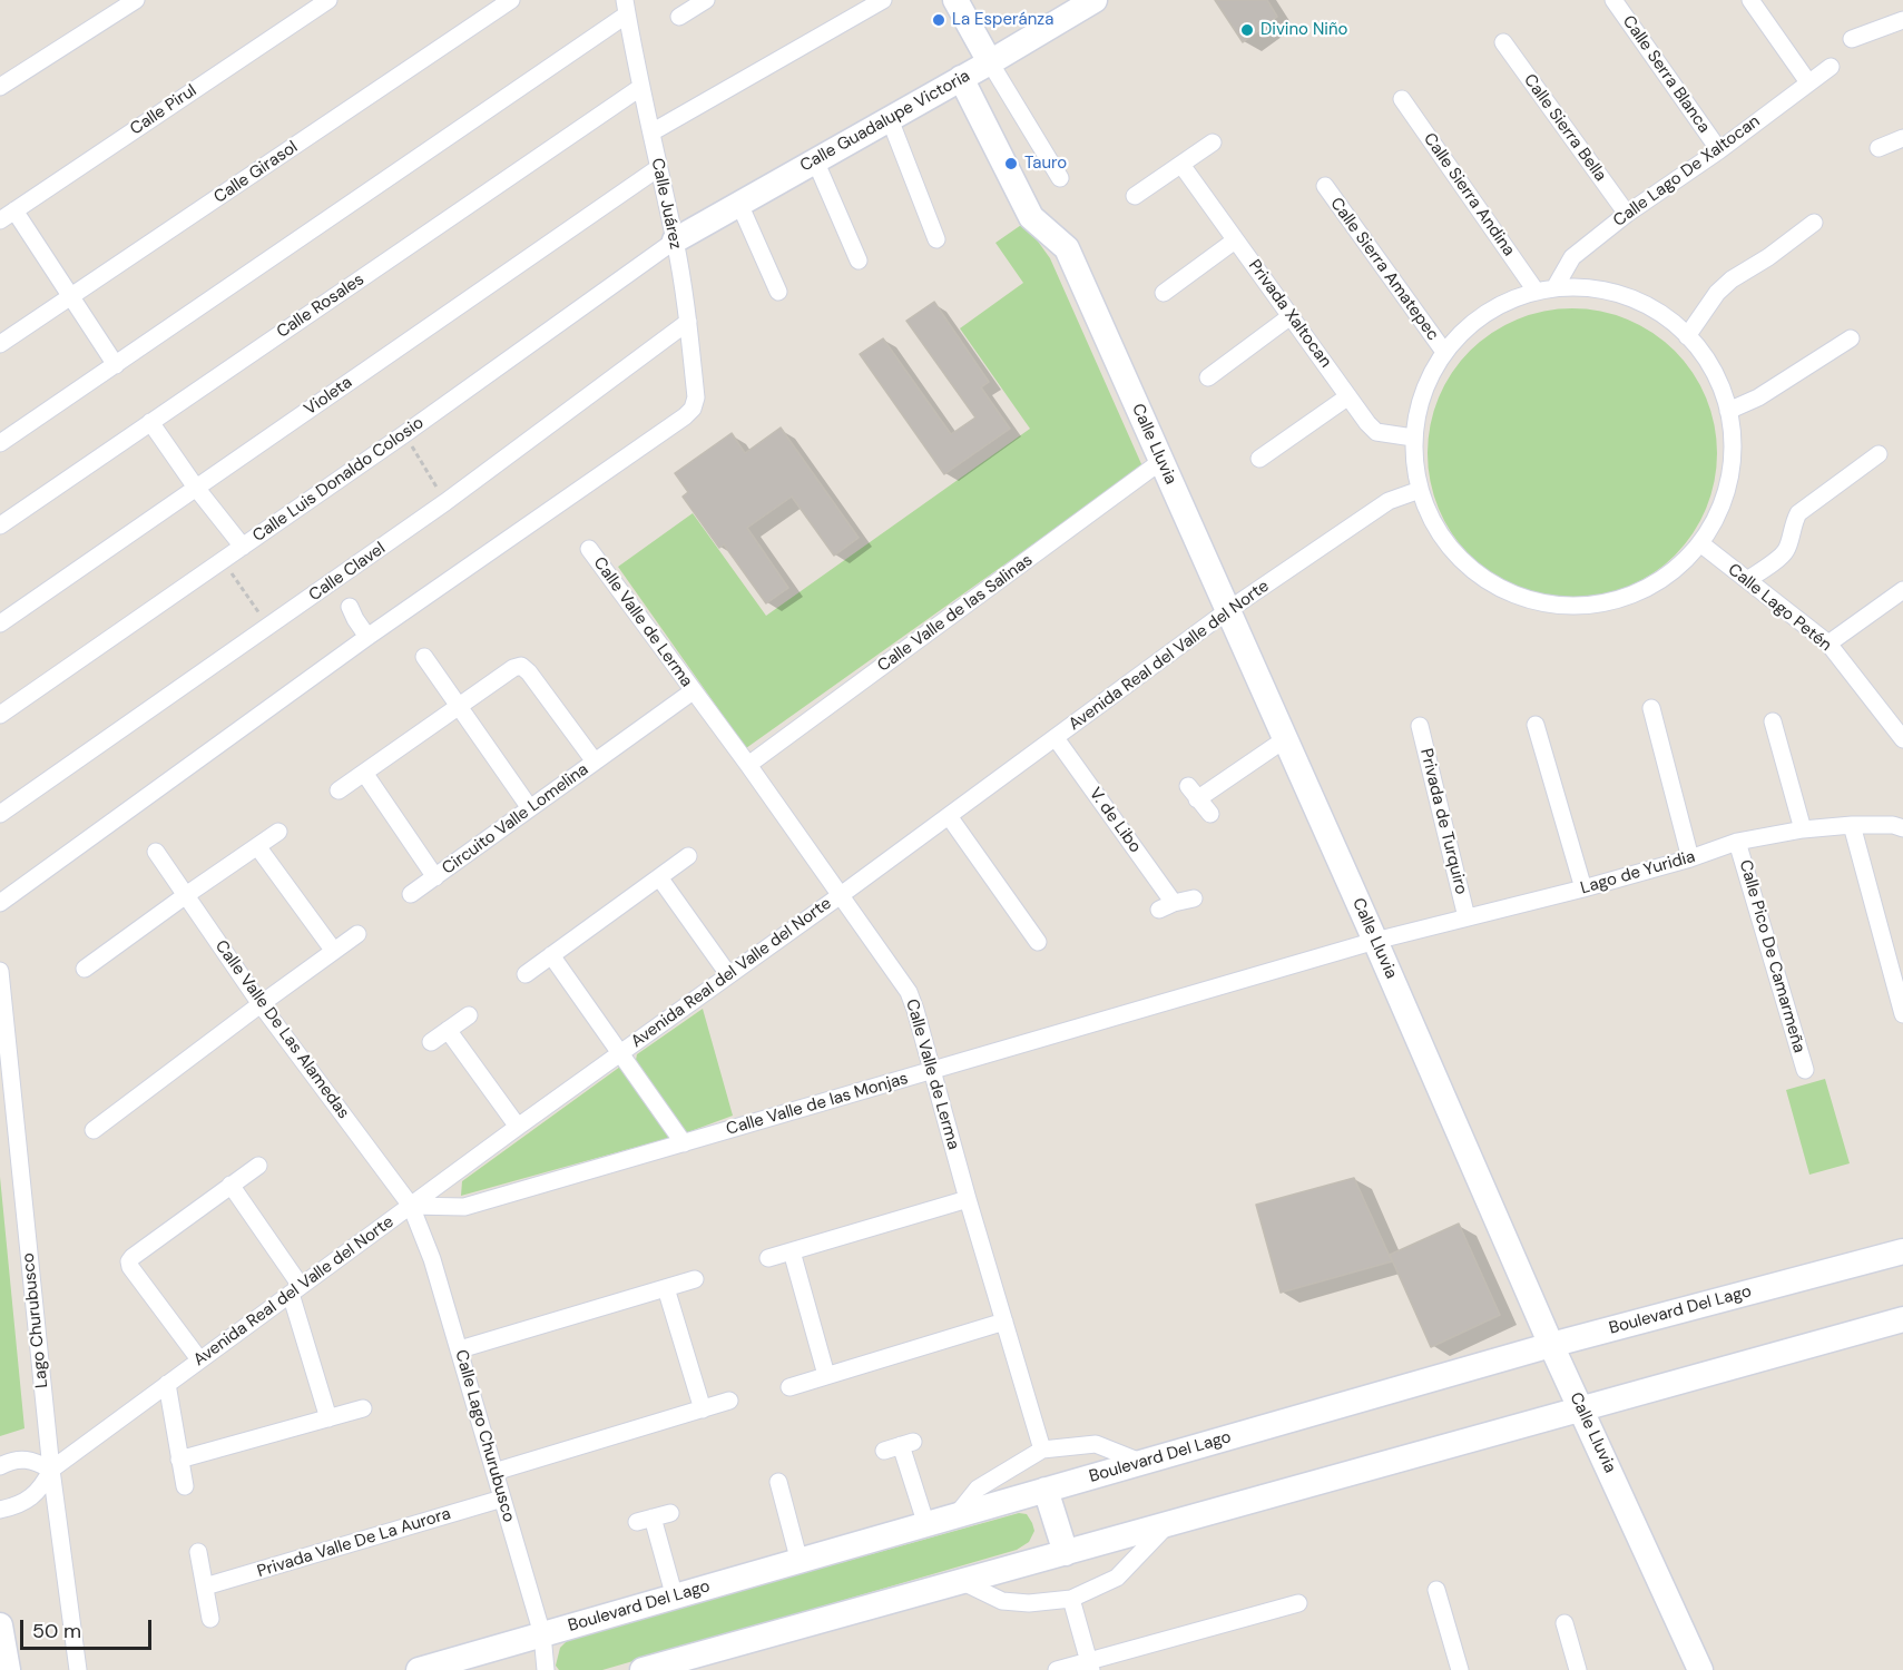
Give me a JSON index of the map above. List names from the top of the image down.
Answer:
{
  "streets": {
    "street": [
      "Calle Serra Blanca",
      "Calle Pirul",
      "Calle Guadalupe Victoria",
      "Calle Sierra Bella",
      "Calle Lago De Xaltocan",
      "Calle Girasol",
      "Calle Sierra Andina",
      "Calle Juárez",
      "Calle Sierra Amatepec",
      "Calle Rosales",
      "Privada Xaltocan",
      "Violeta",
      "Calle Lluvia",
      "Calle Luis Donaldo Colosio",
      "Calle Clavel",
      "Calle Lago Petén",
      "Calle Valle de las Salinas",
      "Calle Valle de Lerma",
      "Avenida Real del Valle del Norte",
      "Circuito Valle Lomelina",
      "V. de Libo",
      "Privada de Turquiro",
      "Lago de Yuridia",
      "Calle Pico De Camarmeña",
      "Calle Valle De Las Alamedas",
      "Calle Valle de las Monjas",
      "Boulevard Del Lago",
      "Lago Churubusco",
      "Calle Lago Churubusco",
      "Privada Valle De La Aurora"
    ]
  },
  "crossings": [
    ["Calle Serra Blanca", "Calle Lago De Xaltocan"],
    ["Calle Guadalupe Victoria", "Calle Juárez"],
    ["Calle Guadalupe Victoria", "Calle Lluvia"],
    ["Calle Guadalupe Victoria", "Calle Luis Donaldo Colosio"],
    ["Calle Sierra Bella", "Calle Lago De Xaltocan"],
    ["Calle Juárez", "Calle Rosales"],
    ["Calle Juárez", "Violeta"],
    ["Calle Juárez", "Calle Luis Donaldo Colosio"],
    ["Calle Juárez", "Calle Clavel"],
    ["Calle Lluvia", "Calle Valle de las Salinas"],
    ["Calle Lluvia", "Avenida Real del Valle del Norte"],
    ["Calle Lluvia", "Lago de Yuridia"],
    ["Calle Lluvia", "Calle Valle de las Monjas"],
    ["Calle Lluvia", "Boulevard Del Lago"],
    ["Calle Valle de las Salinas", "Calle Valle de Lerma"],
    ["Calle Valle de Lerma", "Avenida Real del Valle del Norte"],
    ["Calle Valle de Lerma", "Circuito Valle Lomelina"],
    ["Calle Valle de Lerma", "Calle Valle de las Monjas"],
    ["Avenida Real del Valle del Norte", "V. de Libo"],
    ["Avenida Real del Valle del Norte", "Calle Valle De Las Alamedas"],
    ["Avenida Real del Valle del Norte", "Calle Valle de las Monjas"],
    ["Avenida Real del Valle del Norte", "Lago Churubusco"],
    ["Avenida Real del Valle del Norte", "Calle Lago Churubusco"],
    ["Privada de Turquiro", "Lago de Yuridia"],
    ["Lago de Yuridia", "Calle Pico De Camarmeña"],
    ["Lago de Yuridia", "Calle Valle de las Monjas"],
    ["Calle Valle De Las Alamedas", "Calle Valle de las Monjas"],
    ["Calle Valle De Las Alamedas", "Calle Lago Churubusco"],
    ["Calle Valle de las Monjas", "Calle Lago Churubusco"],
    ["Boulevard Del Lago", "Calle Lago Churubusco"],
    ["Calle Lago Churubusco", "Privada Valle De La Aurora"]
  ],
  "places": ["La Esperánza", "Divino Niño", "Tauro"],
  "scale_bar": "50 m"
}
